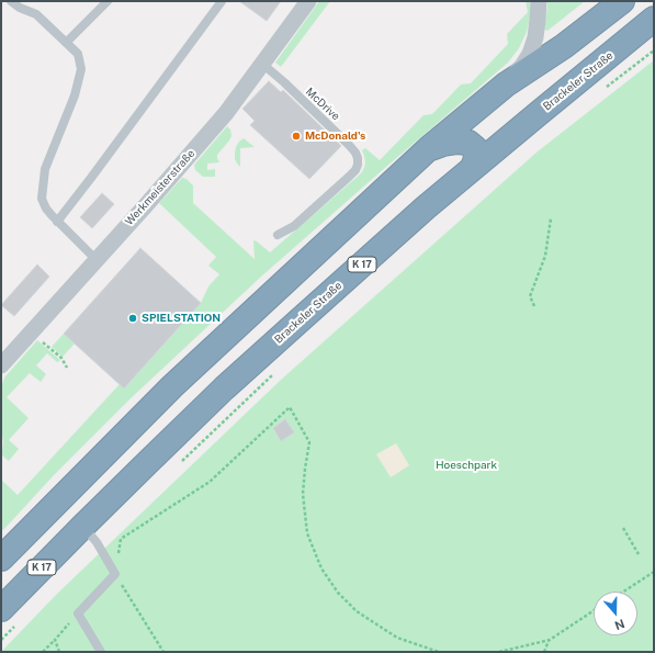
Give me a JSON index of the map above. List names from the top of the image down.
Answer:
{
  "streets": {
    "highway": ["Brackeler Straße", "K 17"],
    "street": ["Werkmeisterstraße"],
    "lane": ["McDrive"]
  },
  "crossings": [
    ["McDrive", "Werkmeisterstraße"]
  ],
  "parks": ["Hoeschpark"],
  "places": ["McDonald's", "SPIELSTATION"],
  "north": "bottom"
}
